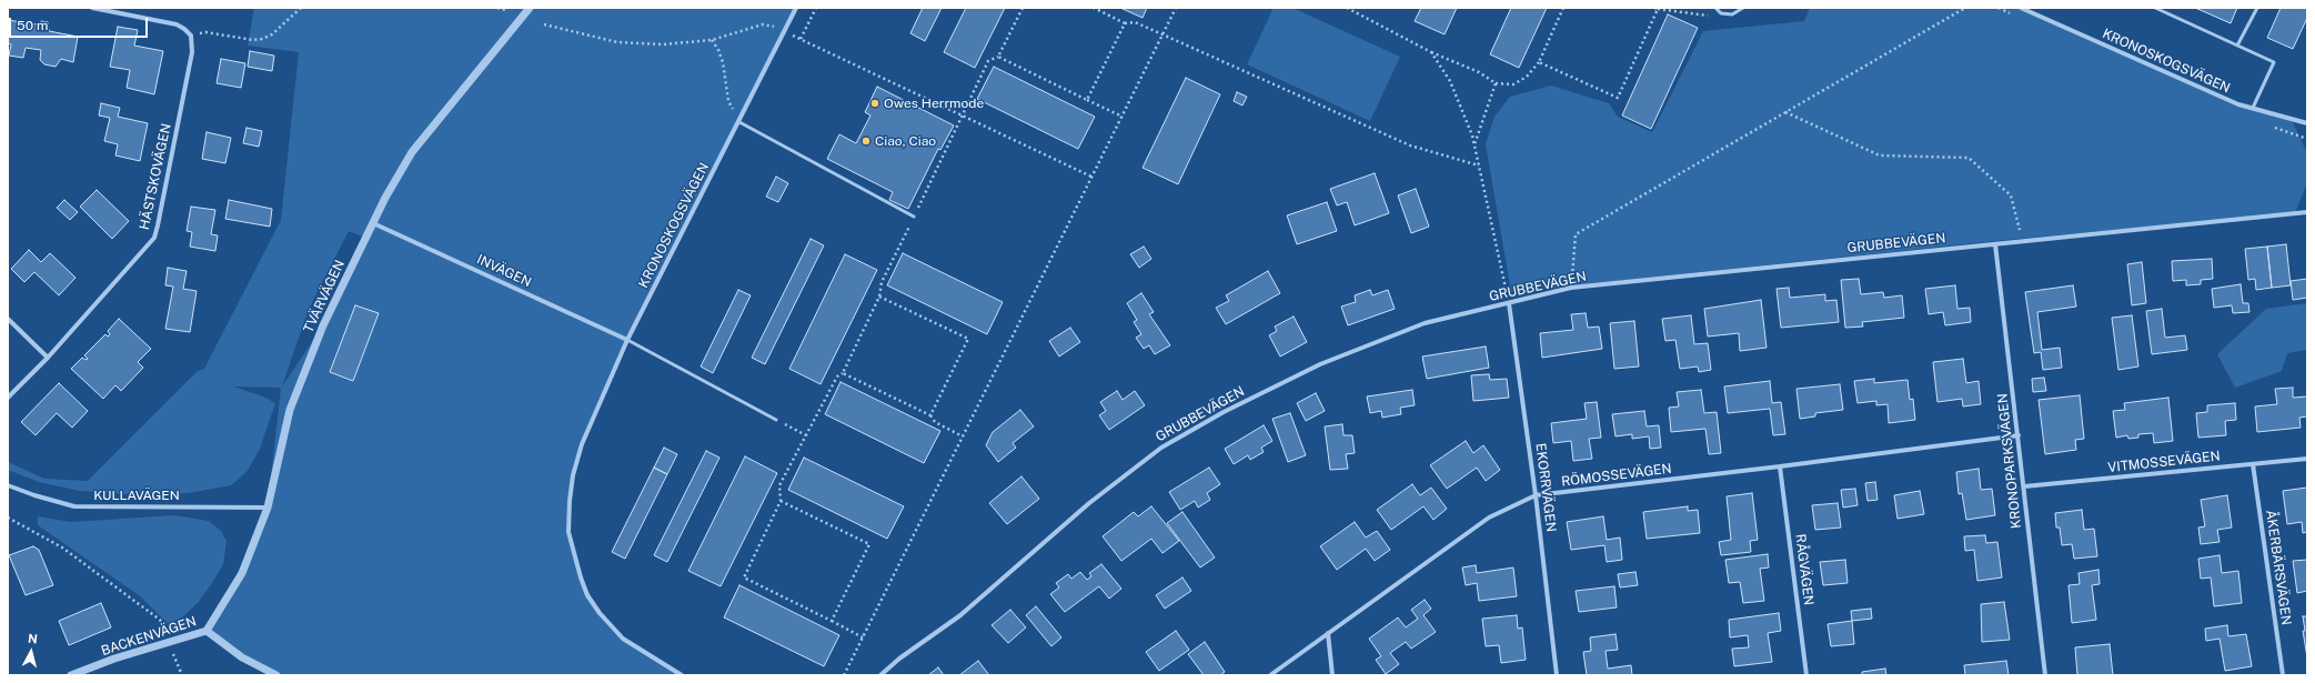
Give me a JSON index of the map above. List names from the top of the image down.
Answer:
{
  "streets": {
    "street": [
      "KRONOSKOGSVÄGEN",
      "HÄSTSKOVÄGEN",
      "GRUBBEVÄGEN",
      "INVÄGEN",
      "TVÄRVÄGEN",
      "KRONOPARKSVÄGEN",
      "VITMOSSEVÄGEN",
      "RÖMOSSEVÄGEN",
      "EKORRVÄGEN",
      "KULLAVÄGEN",
      "ÅKERBÄRSVÄGEN",
      "RÅGVÄGEN",
      "BACKENVÄGEN"
    ]
  },
  "crossings": [
    ["KRONOSKOGSVÄGEN", "INVÄGEN"],
    ["GRUBBEVÄGEN", "KRONOPARKSVÄGEN"],
    ["GRUBBEVÄGEN", "EKORRVÄGEN"],
    ["INVÄGEN", "TVÄRVÄGEN"],
    ["TVÄRVÄGEN", "KULLAVÄGEN"],
    ["TVÄRVÄGEN", "BACKENVÄGEN"],
    ["KRONOPARKSVÄGEN", "VITMOSSEVÄGEN"],
    ["KRONOPARKSVÄGEN", "RÖMOSSEVÄGEN"],
    ["VITMOSSEVÄGEN", "ÅKERBÄRSVÄGEN"],
    ["RÖMOSSEVÄGEN", "EKORRVÄGEN"],
    ["RÖMOSSEVÄGEN", "RÅGVÄGEN"]
  ],
  "places": ["Owes Herrmode", "Ciao, Ciao"],
  "scale_bar": "50 m",
  "north": "top"
}
